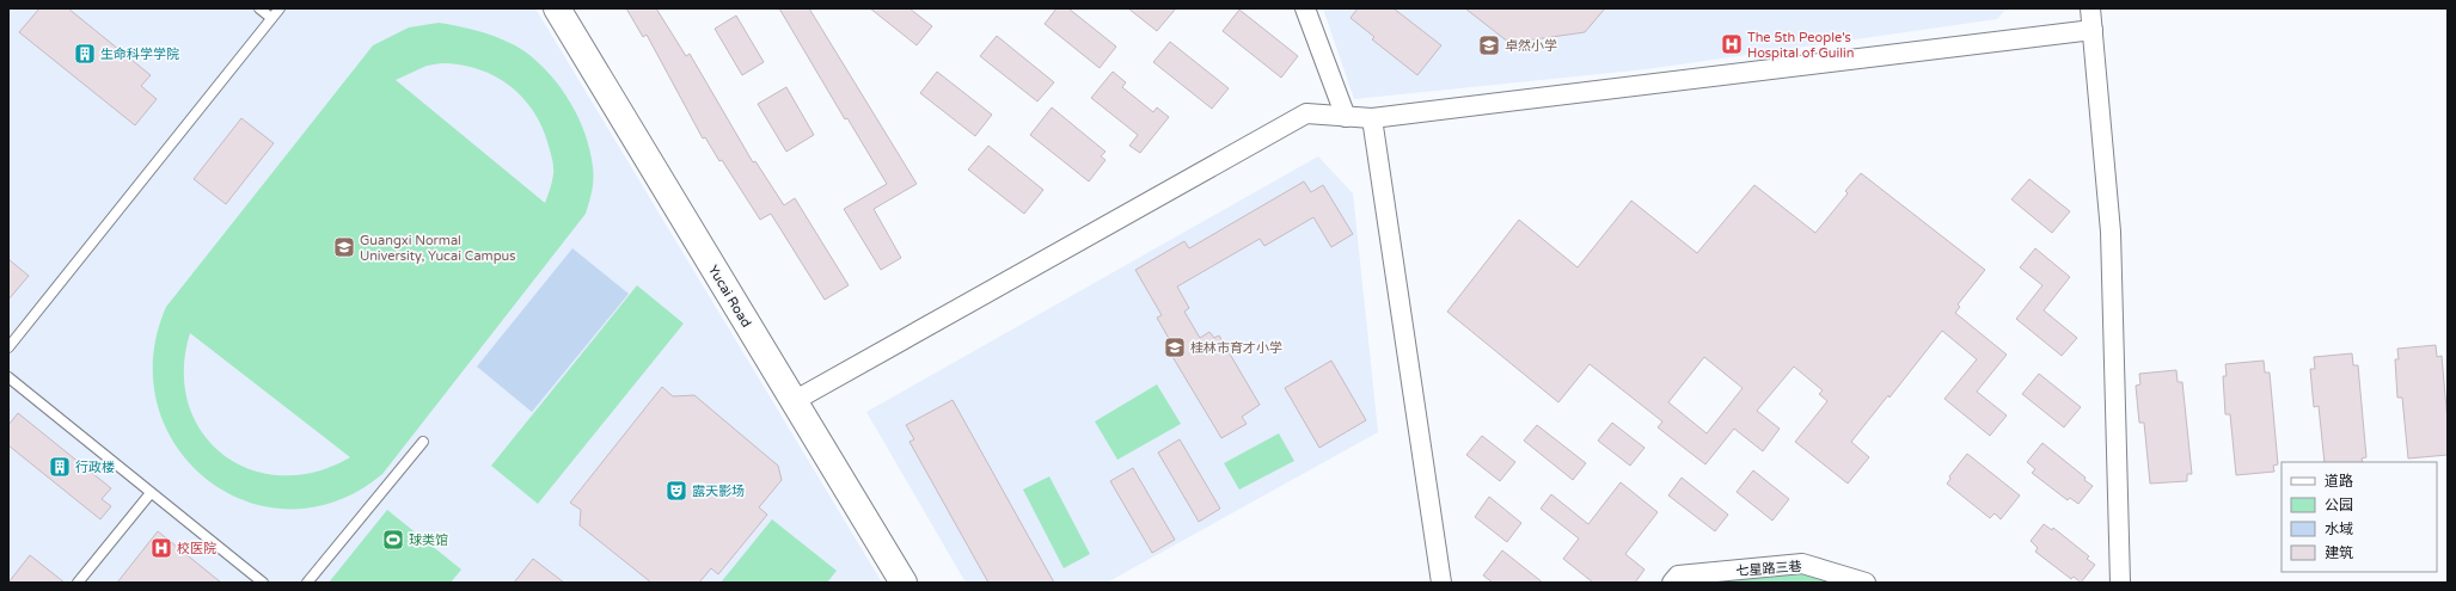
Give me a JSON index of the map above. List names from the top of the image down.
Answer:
{
  "streets": {
    "main road": ["Yucai Road"],
    "street": ["七星路三巷"]
  },
  "places": {
    "hospital": ["The 5th People's Hospital of Guilin", "校医院"],
    "school or university": ["卓然小学", "Guangxi Normal University, Yucai Campus", "桂林市育才小学"],
    "building": ["生命科学学院", "行政楼"],
    "theatre": ["露天影场"],
    "sports": ["球类馆"]
  },
  "legend": [
    "道路",
    "公园",
    "水域",
    "建筑"
  ]
}
